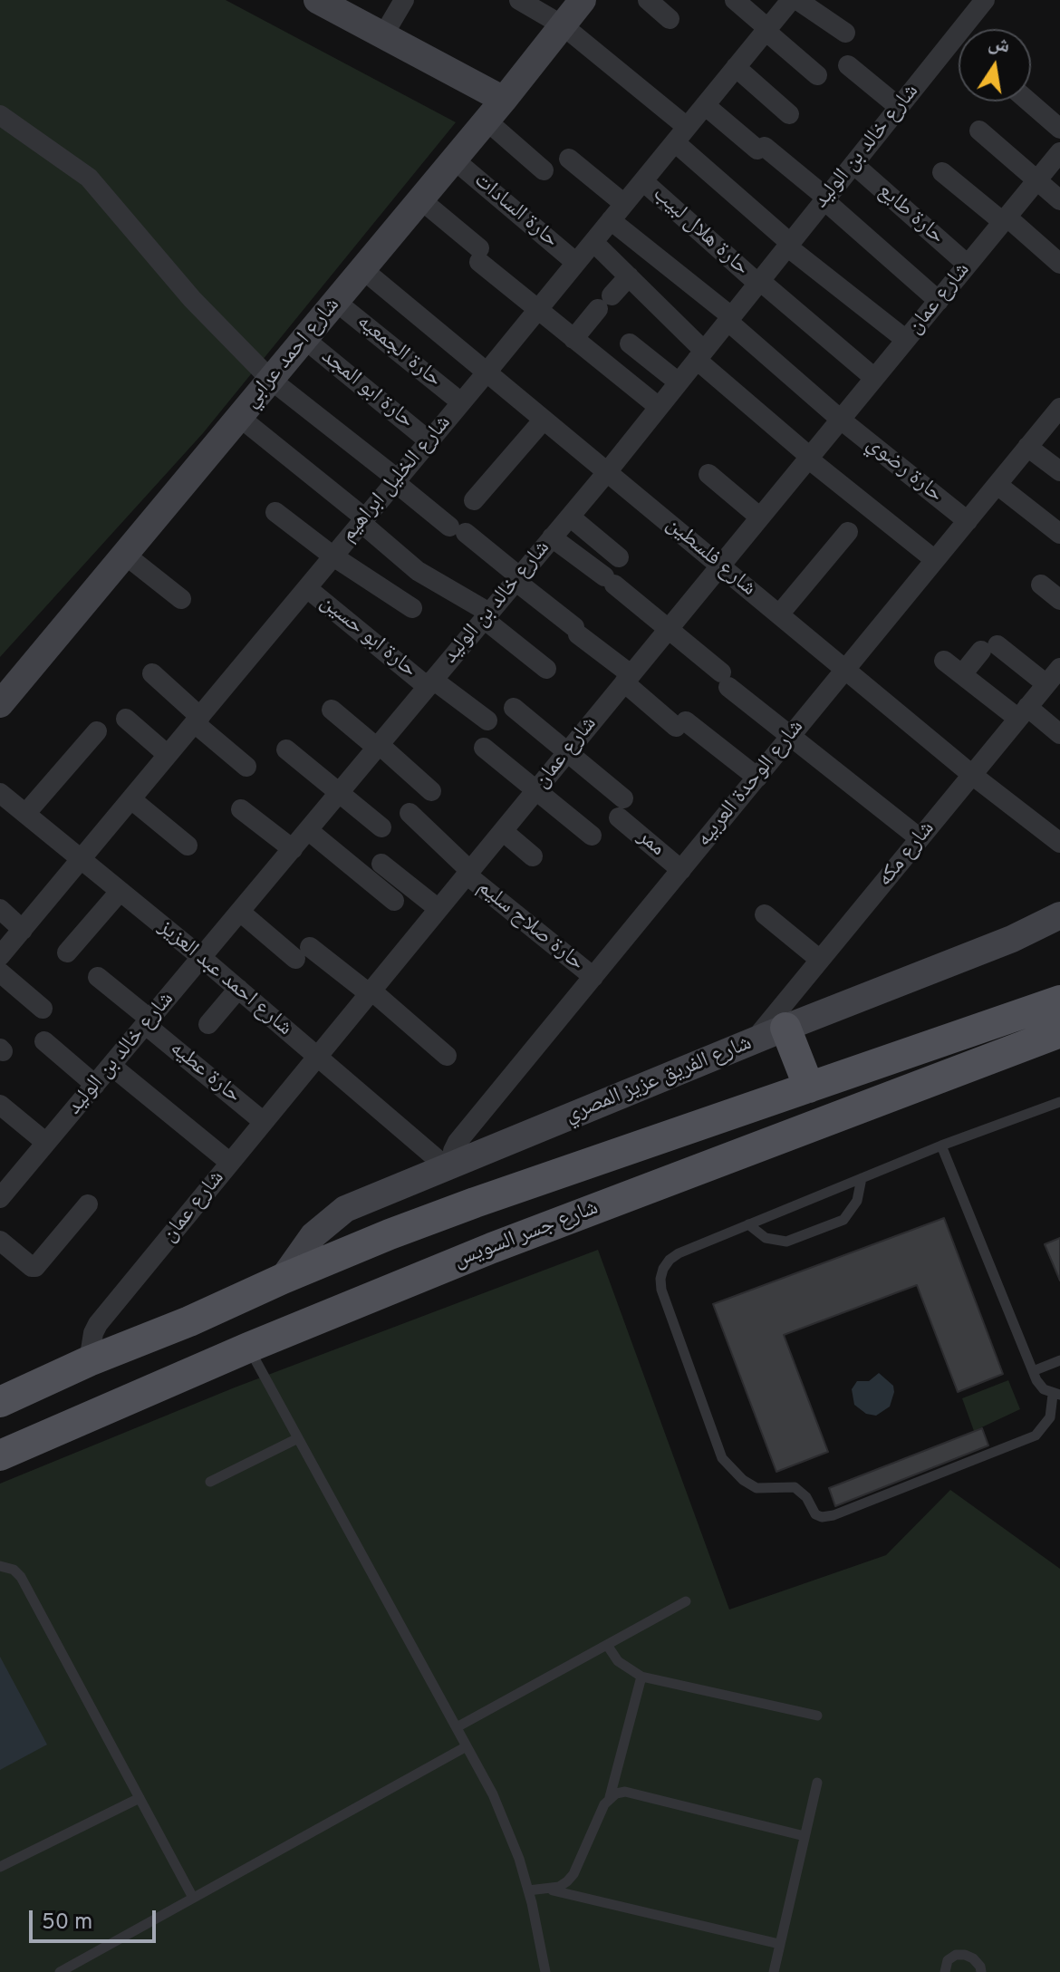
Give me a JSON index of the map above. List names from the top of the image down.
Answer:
{
  "streets": {
    "main road": ["شارع جسر السويس"],
    "street": [
      "شارع خالد بن الوليد",
      "حارة السادات",
      "حارة طايع",
      "حارة هلال لبيب",
      "شارع عمان",
      "حارة الجمعيه",
      "شارع احمد عرابي",
      "حارة ابو المجد",
      "حارة رضوي",
      "شارع الخليل ابراهيم",
      "شارع فلسطين",
      "حارة ابو حسين",
      "شارع الوحدة العربيه",
      "ممر",
      "شارع مكه",
      "حارة صلاح سليم",
      "شارع احمد عبد العزيز",
      "حارة عطيه",
      "شارع الفريق عزيز المصري"
    ]
  },
  "crossings": [
    ["شارع خالد بن الوليد", "حارة طايع"],
    ["شارع خالد بن الوليد", "حارة هلال لبيب"],
    ["شارع خالد بن الوليد", "حارة رضوي"],
    ["شارع خالد بن الوليد", "شارع فلسطين"],
    ["شارع خالد بن الوليد", "حارة ابو حسين"],
    ["شارع خالد بن الوليد", "شارع احمد عبد العزيز"],
    ["شارع خالد بن الوليد", "حارة عطيه"],
    ["حارة السادات", "شارع احمد عرابي"],
    ["حارة السادات", "شارع الخليل ابراهيم"],
    ["حارة طايع", "شارع عمان"],
    ["حارة هلال لبيب", "شارع عمان"],
    ["حارة هلال لبيب", "شارع الخليل ابراهيم"],
    ["شارع عمان", "حارة رضوي"],
    ["شارع عمان", "شارع فلسطين"],
    ["شارع عمان", "ممر"],
    ["شارع عمان", "حارة صلاح سليم"],
    ["شارع عمان", "شارع احمد عبد العزيز"],
    ["شارع عمان", "حارة عطيه"],
    ["شارع عمان", "شارع جسر السويس"],
    ["حارة الجمعيه", "شارع احمد عرابي"],
    ["حارة الجمعيه", "شارع الخليل ابراهيم"],
    ["شارع احمد عرابي", "حارة ابو المجد"],
    ["شارع احمد عرابي", "شارع فلسطين"],
    ["حارة ابو المجد", "شارع الخليل ابراهيم"],
    ["حارة رضوي", "شارع الخليل ابراهيم"],
    ["حارة رضوي", "شارع الوحدة العربيه"],
    ["شارع الخليل ابراهيم", "شارع فلسطين"],
    ["شارع الخليل ابراهيم", "حارة ابو حسين"],
    ["شارع الخليل ابراهيم", "شارع احمد عبد العزيز"],
    ["شارع فلسطين", "شارع الوحدة العربيه"],
    ["شارع فلسطين", "شارع مكه"],
    ["شارع الوحدة العربيه", "ممر"],
    ["شارع الوحدة العربيه", "حارة صلاح سليم"],
    ["شارع الوحدة العربيه", "شارع احمد عبد العزيز"],
    ["شارع الوحدة العربيه", "شارع الفريق عزيز المصري"],
    ["شارع مكه", "شارع الفريق عزيز المصري"],
    ["شارع احمد عبد العزيز", "شارع الفريق عزيز المصري"],
    ["شارع الفريق عزيز المصري", "شارع جسر السويس"]
  ],
  "scale_bar": "50 m",
  "north": "top"
}
